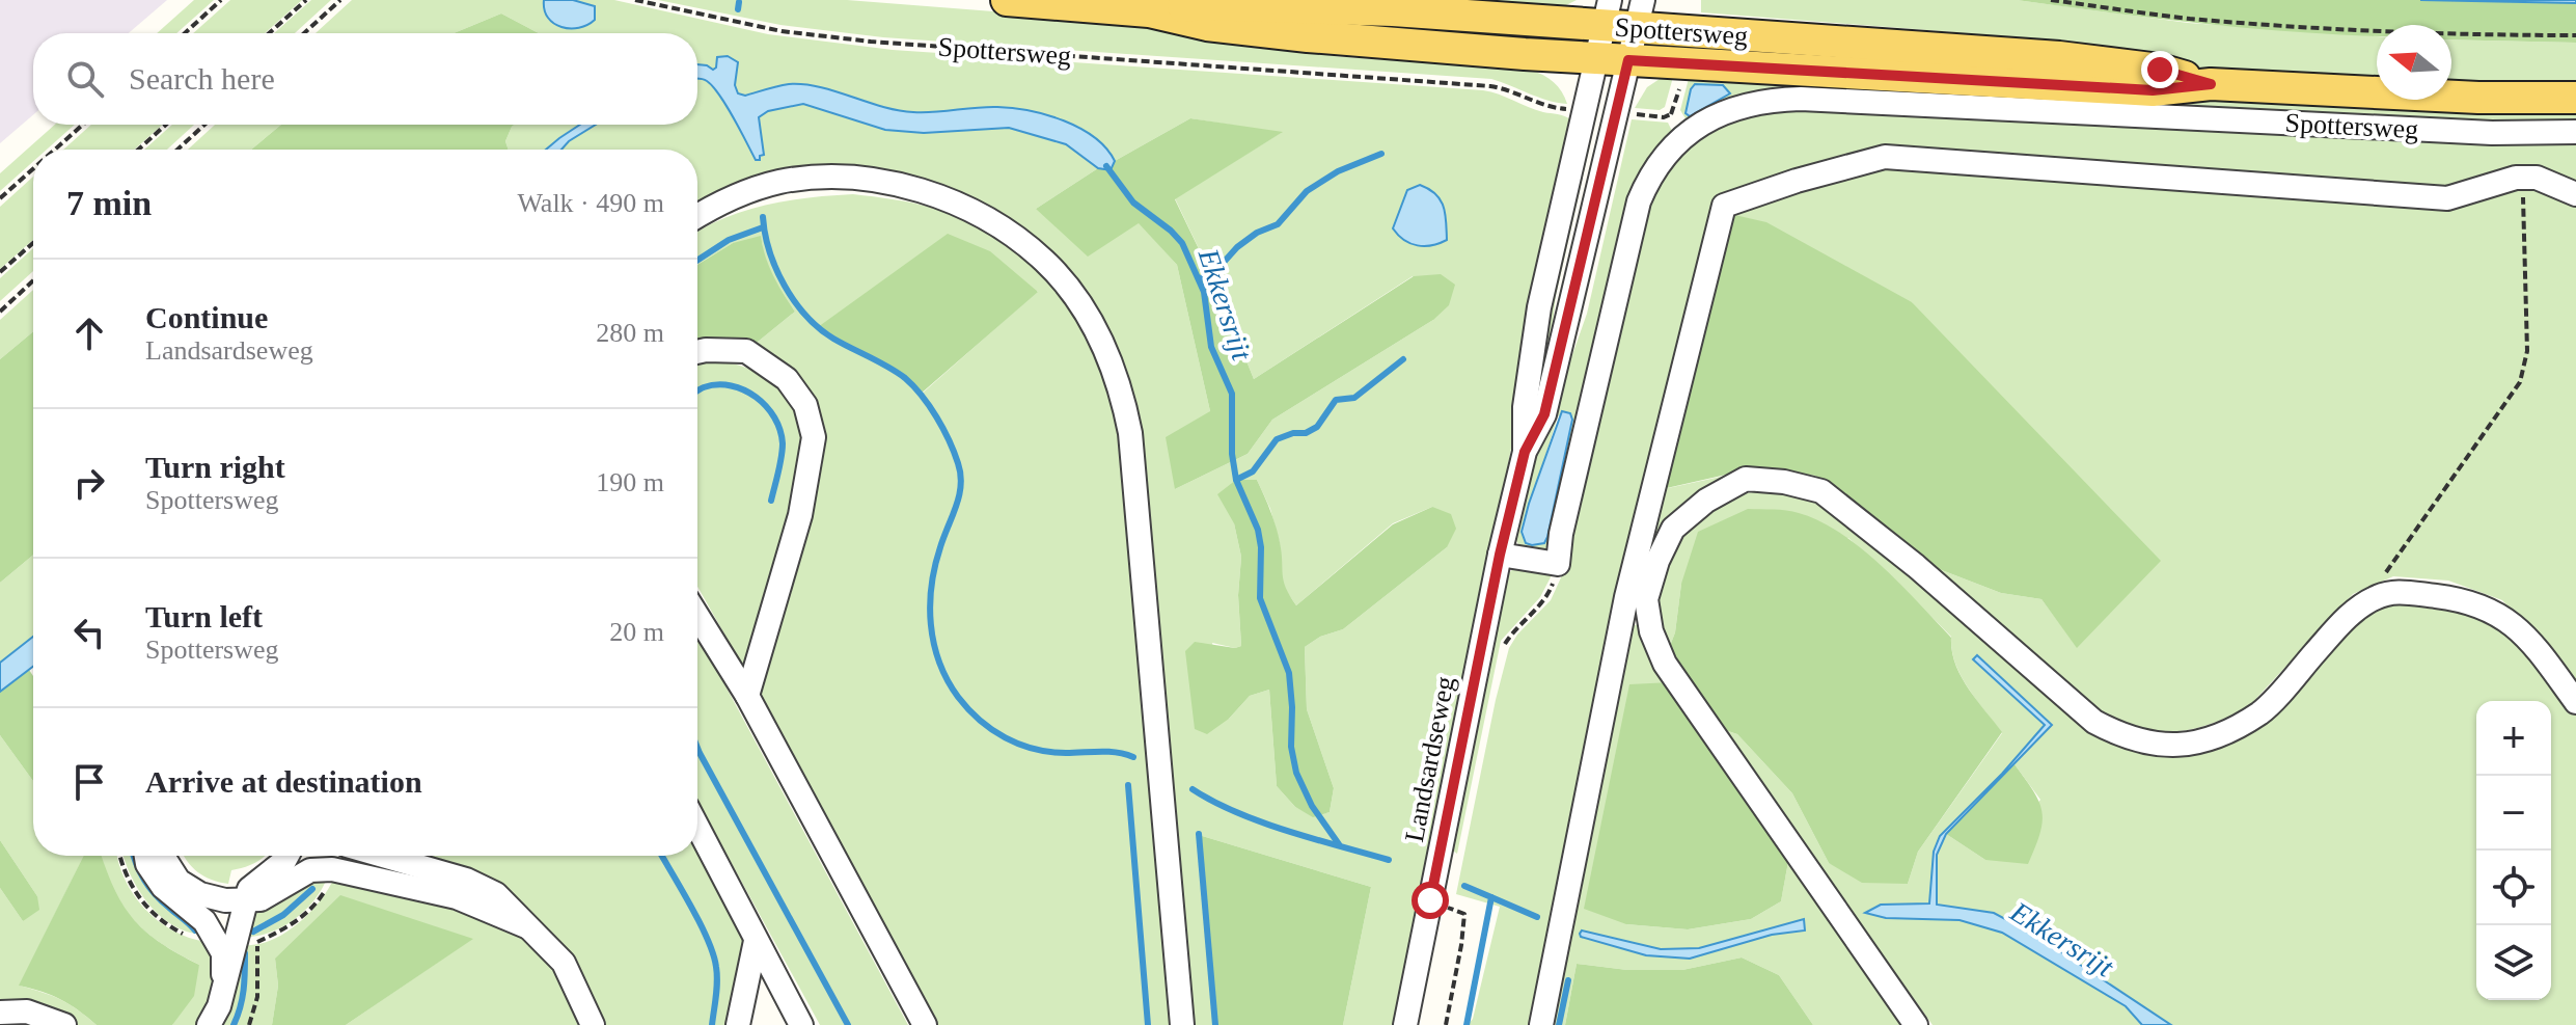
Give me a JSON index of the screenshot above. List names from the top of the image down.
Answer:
{
  "streets": {
    "main road": ["Spottersweg"],
    "street": ["Landsardseweg"]
  },
  "crossings": [
    ["Spottersweg", "Landsardseweg"]
  ],
  "water": ["Ekkersrijt"],
  "north": "left",
  "page": {
    "search": "Search here",
    "heading": ["7 min", "Walk · 490 m"],
    "list": [
      ["Continue", "Landsardseweg", "280 m"],
      ["Turn right", "Spottersweg", "190 m"],
      ["Turn left", "Spottersweg", "20 m"],
      "Arrive at destination"
    ],
    "map_buttons": ["+", "−"]
  }
}
